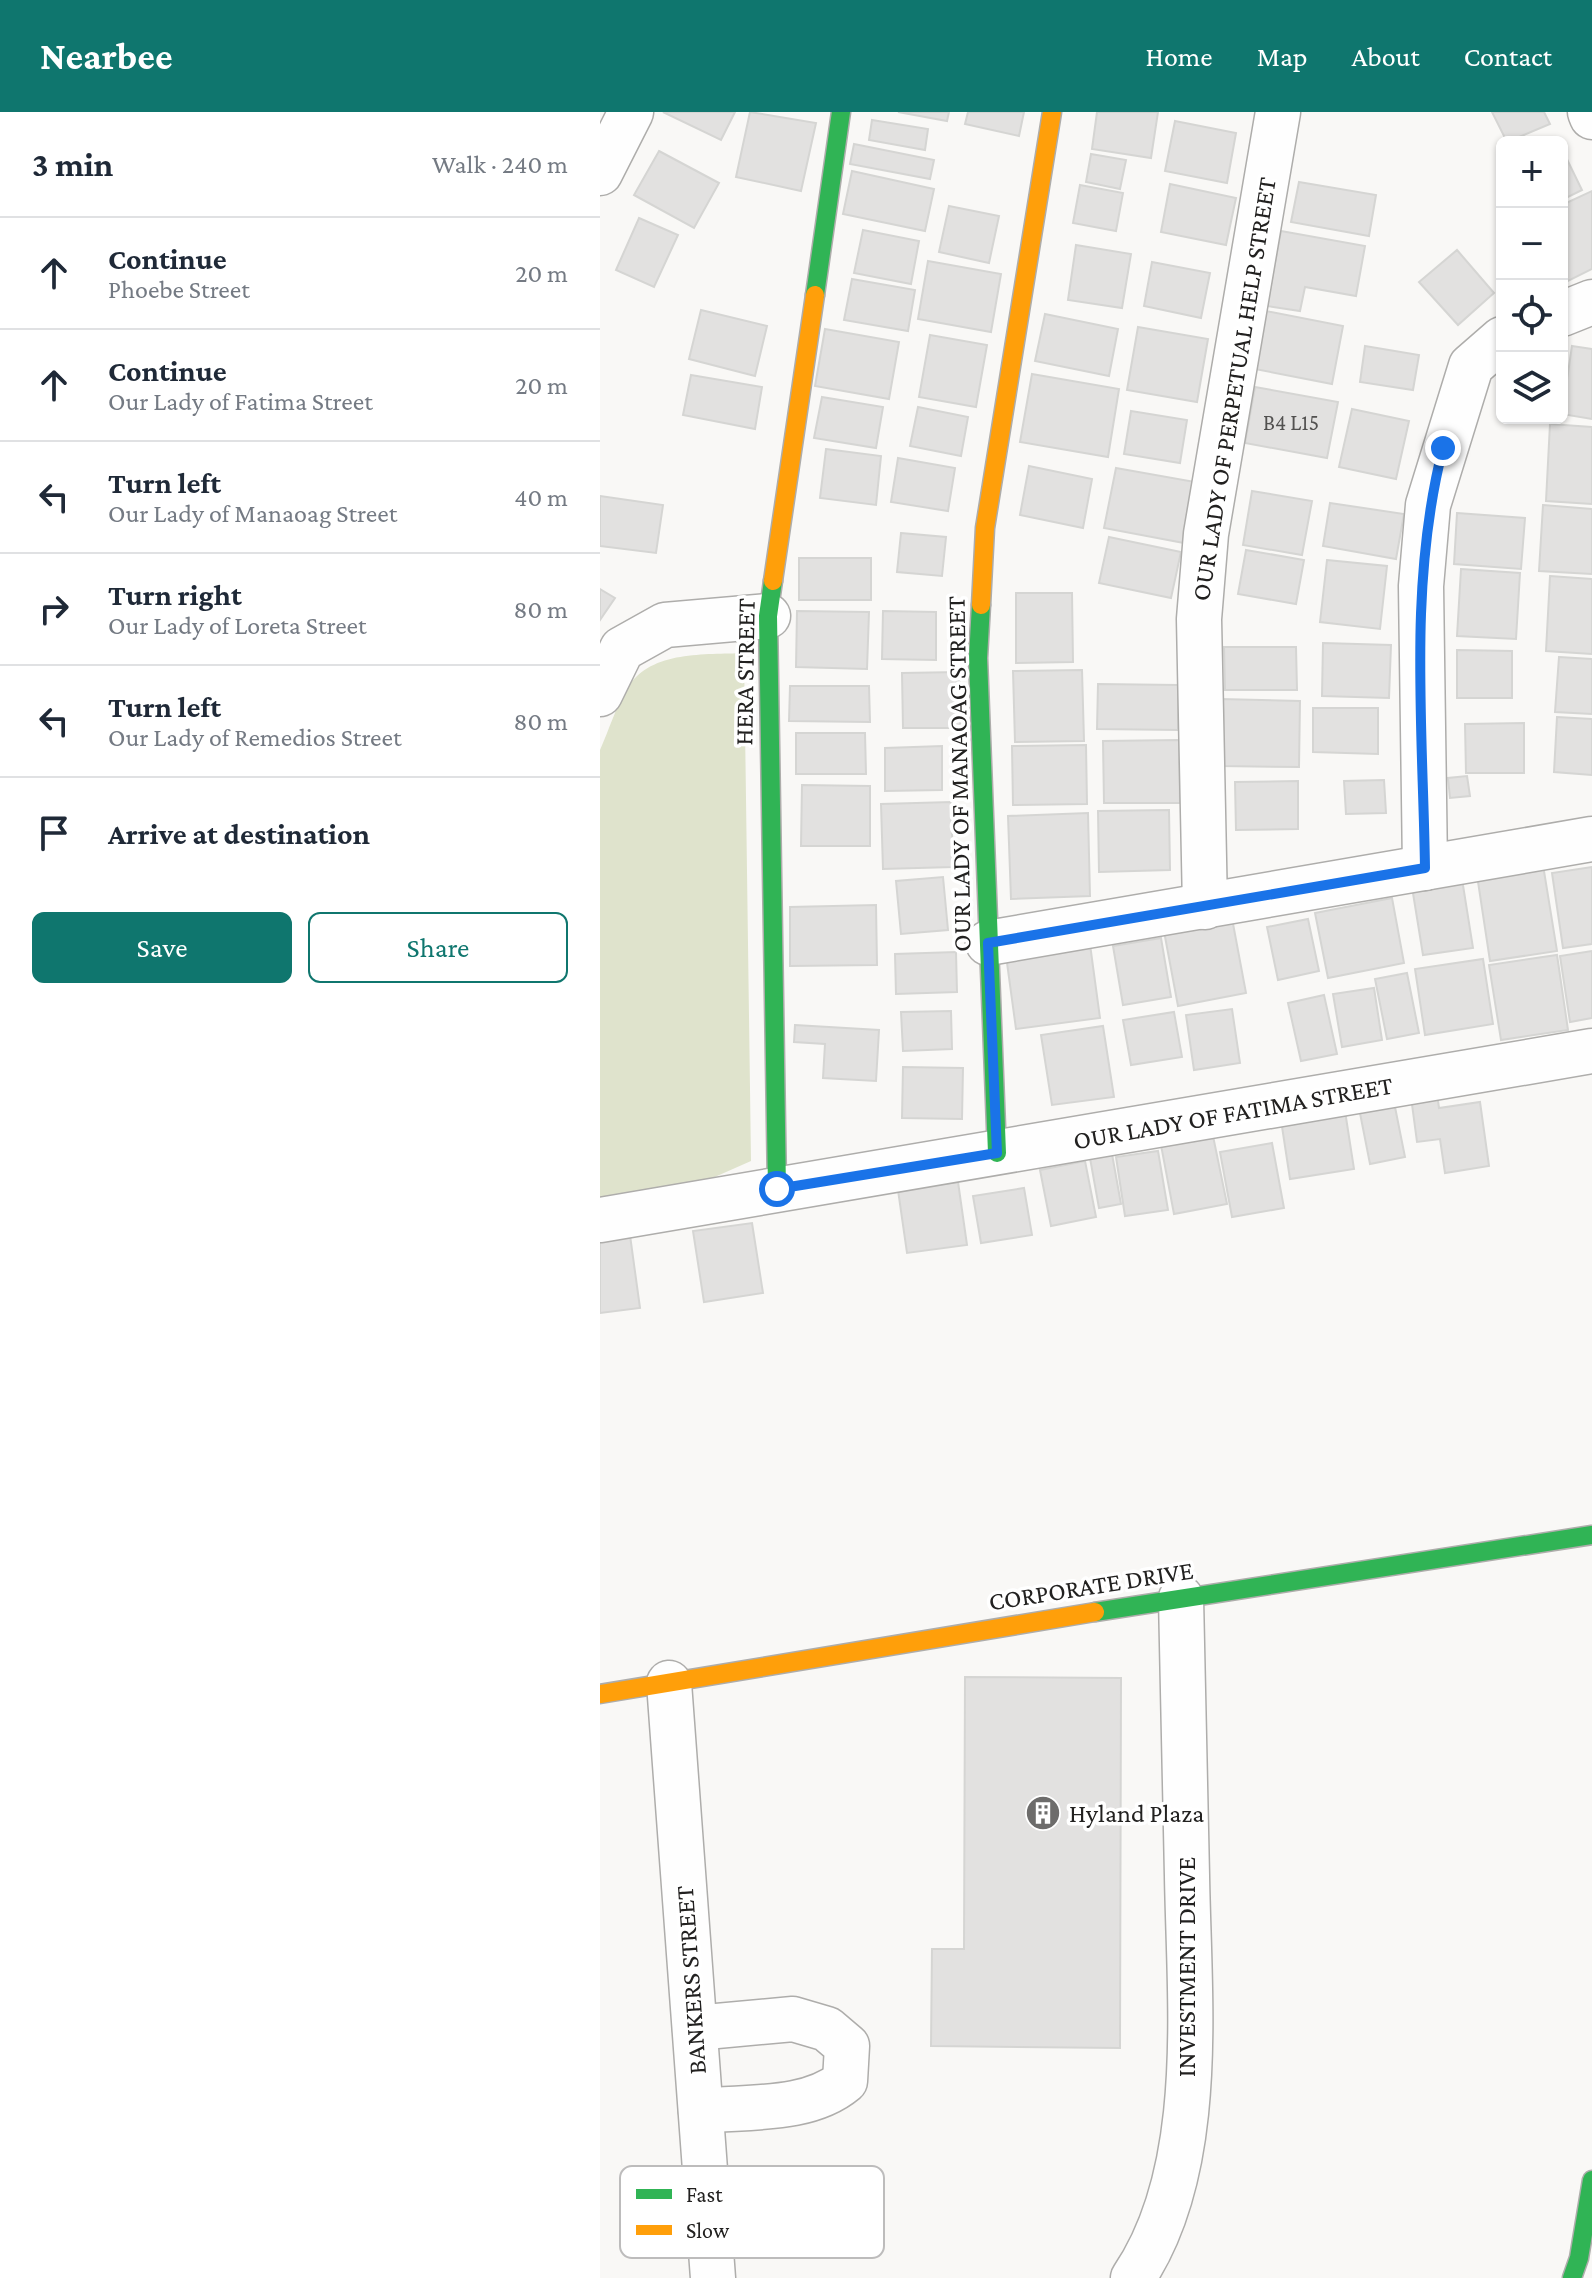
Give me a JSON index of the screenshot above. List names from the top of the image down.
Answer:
{
  "streets": {
    "street": [
      "OUR LADY OF PERPETUAL HELP STREET",
      "HERA STREET",
      "OUR LADY OF MANAOAG STREET",
      "OUR LADY OF FATIMA STREET",
      "CORPORATE DRIVE",
      "INVESTMENT DRIVE",
      "BANKERS STREET"
    ]
  },
  "crossings": [
    ["HERA STREET", "OUR LADY OF FATIMA STREET"],
    ["OUR LADY OF MANAOAG STREET", "OUR LADY OF FATIMA STREET"],
    ["CORPORATE DRIVE", "INVESTMENT DRIVE"],
    ["CORPORATE DRIVE", "BANKERS STREET"]
  ],
  "places": {
    "building": ["Hyland Plaza"]
  },
  "house_numbers": ["B4 L15"],
  "legend": ["Fast", "Slow"],
  "page": {
    "header": "Nearbee",
    "nav": [
      "Home",
      "Map",
      "About",
      "Contact"
    ],
    "heading": ["3 min", "Walk · 240 m"],
    "map_buttons": ["+", "−"],
    "list": [
      ["Continue", "Phoebe Street", "20 m"],
      ["Continue", "Our Lady of Fatima Street", "20 m"],
      ["Turn left", "Our Lady of Manaoag Street", "40 m"],
      ["Turn right", "Our Lady of Loreta Street", "80 m"],
      ["Turn left", "Our Lady of Remedios Street", "80 m"],
      "Arrive at destination"
    ],
    "buttons": ["Save", "Share"]
  }
}
